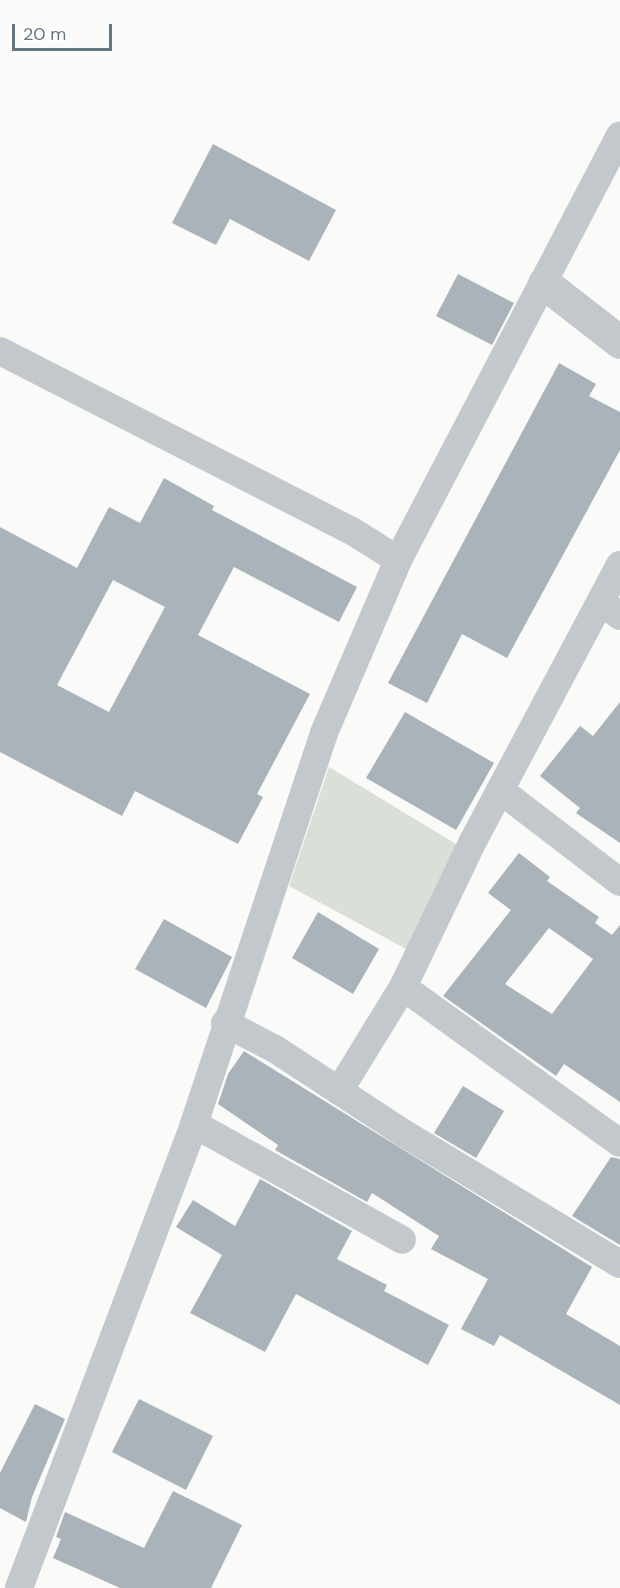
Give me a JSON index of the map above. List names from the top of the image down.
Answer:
{
  "scale_bar": "20 m"
}
